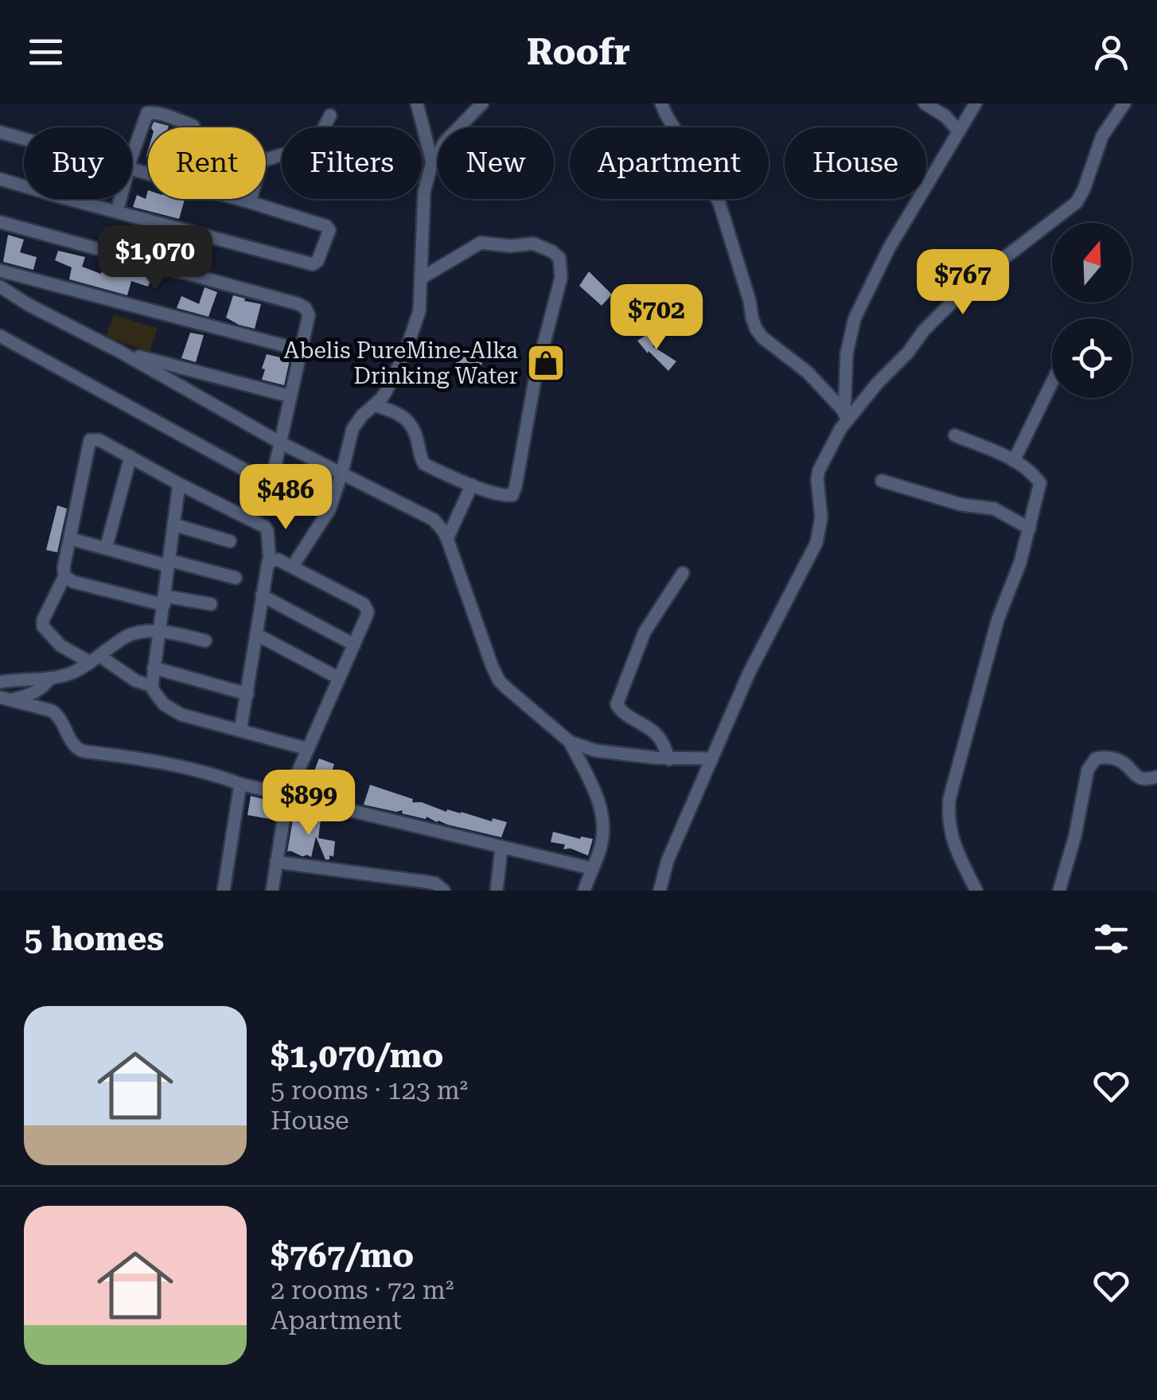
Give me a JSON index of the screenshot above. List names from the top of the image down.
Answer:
{
  "places": {
    "shop": ["Abelis PureMine-Alka Drinking Water"]
  },
  "north": "top",
  "page": {
    "header": "Roofr",
    "chip": [
      "Buy",
      "Rent",
      "Filters",
      "New",
      "Apartment",
      "House"
    ],
    "price": [
      "$1,070",
      "$767",
      "$702",
      "$486",
      "$899"
    ],
    "heading": "5 homes",
    "list": [
      {
        "name": "$1,070/mo",
        "note": "5 rooms · 123 m² · House"
      },
      {
        "name": "$767/mo",
        "note": "2 rooms · 72 m² · Apartment"
      }
    ]
  }
}
